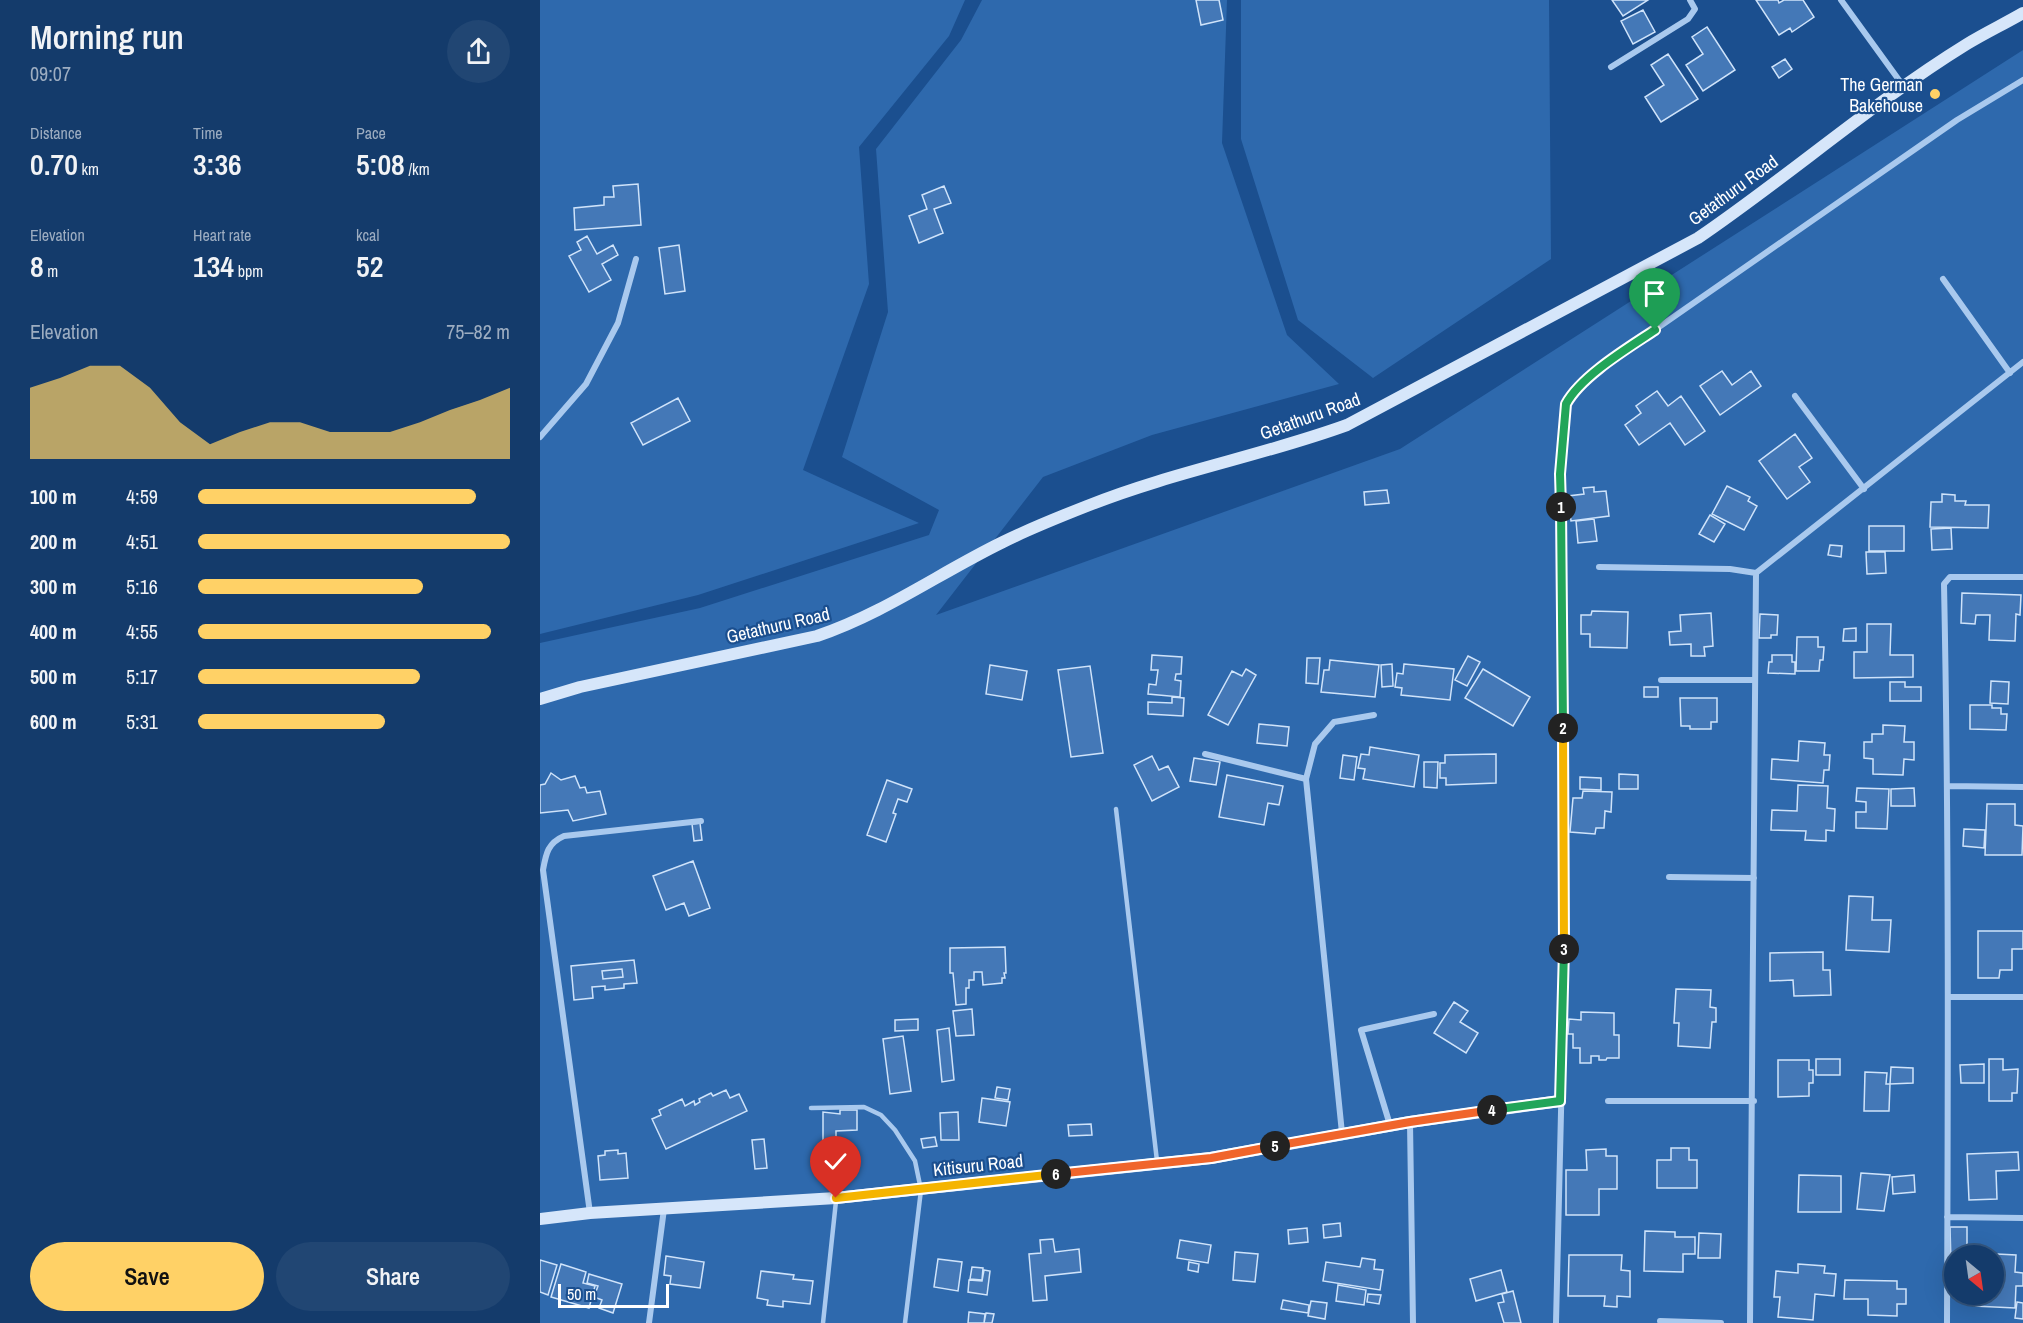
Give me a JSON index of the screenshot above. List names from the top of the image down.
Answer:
{
  "streets": {
    "main road": ["Getathuru Road", "Kitisuru Road"]
  },
  "places": ["The German Bakehouse"],
  "scale_bar": "50 m",
  "north": "bottom right",
  "page": {
    "heading": ["Morning run", "09:07"],
    "stats": [
      ["Distance", "0.70 km"],
      ["Time", "3:36"],
      ["Pace", "5:08 /km"],
      ["Elevation", "8 m"],
      ["Heart rate", "134 bpm"],
      ["kcal", "52"]
    ],
    "chart": ["Elevation", "75–82 m"],
    "list": [
      {
        "name": "100 m",
        "note": "4:59"
      },
      {
        "name": "200 m",
        "note": "4:51"
      },
      {
        "name": "300 m",
        "note": "5:16"
      },
      {
        "name": "400 m",
        "note": "4:55"
      },
      {
        "name": "500 m",
        "note": "5:17"
      },
      {
        "name": "600 m",
        "note": "5:31"
      }
    ],
    "pins": [
      "1",
      "2",
      "3",
      "4",
      "5",
      "6"
    ],
    "buttons": ["Save", "Share"],
    "scale": "50 m"
  }
}
